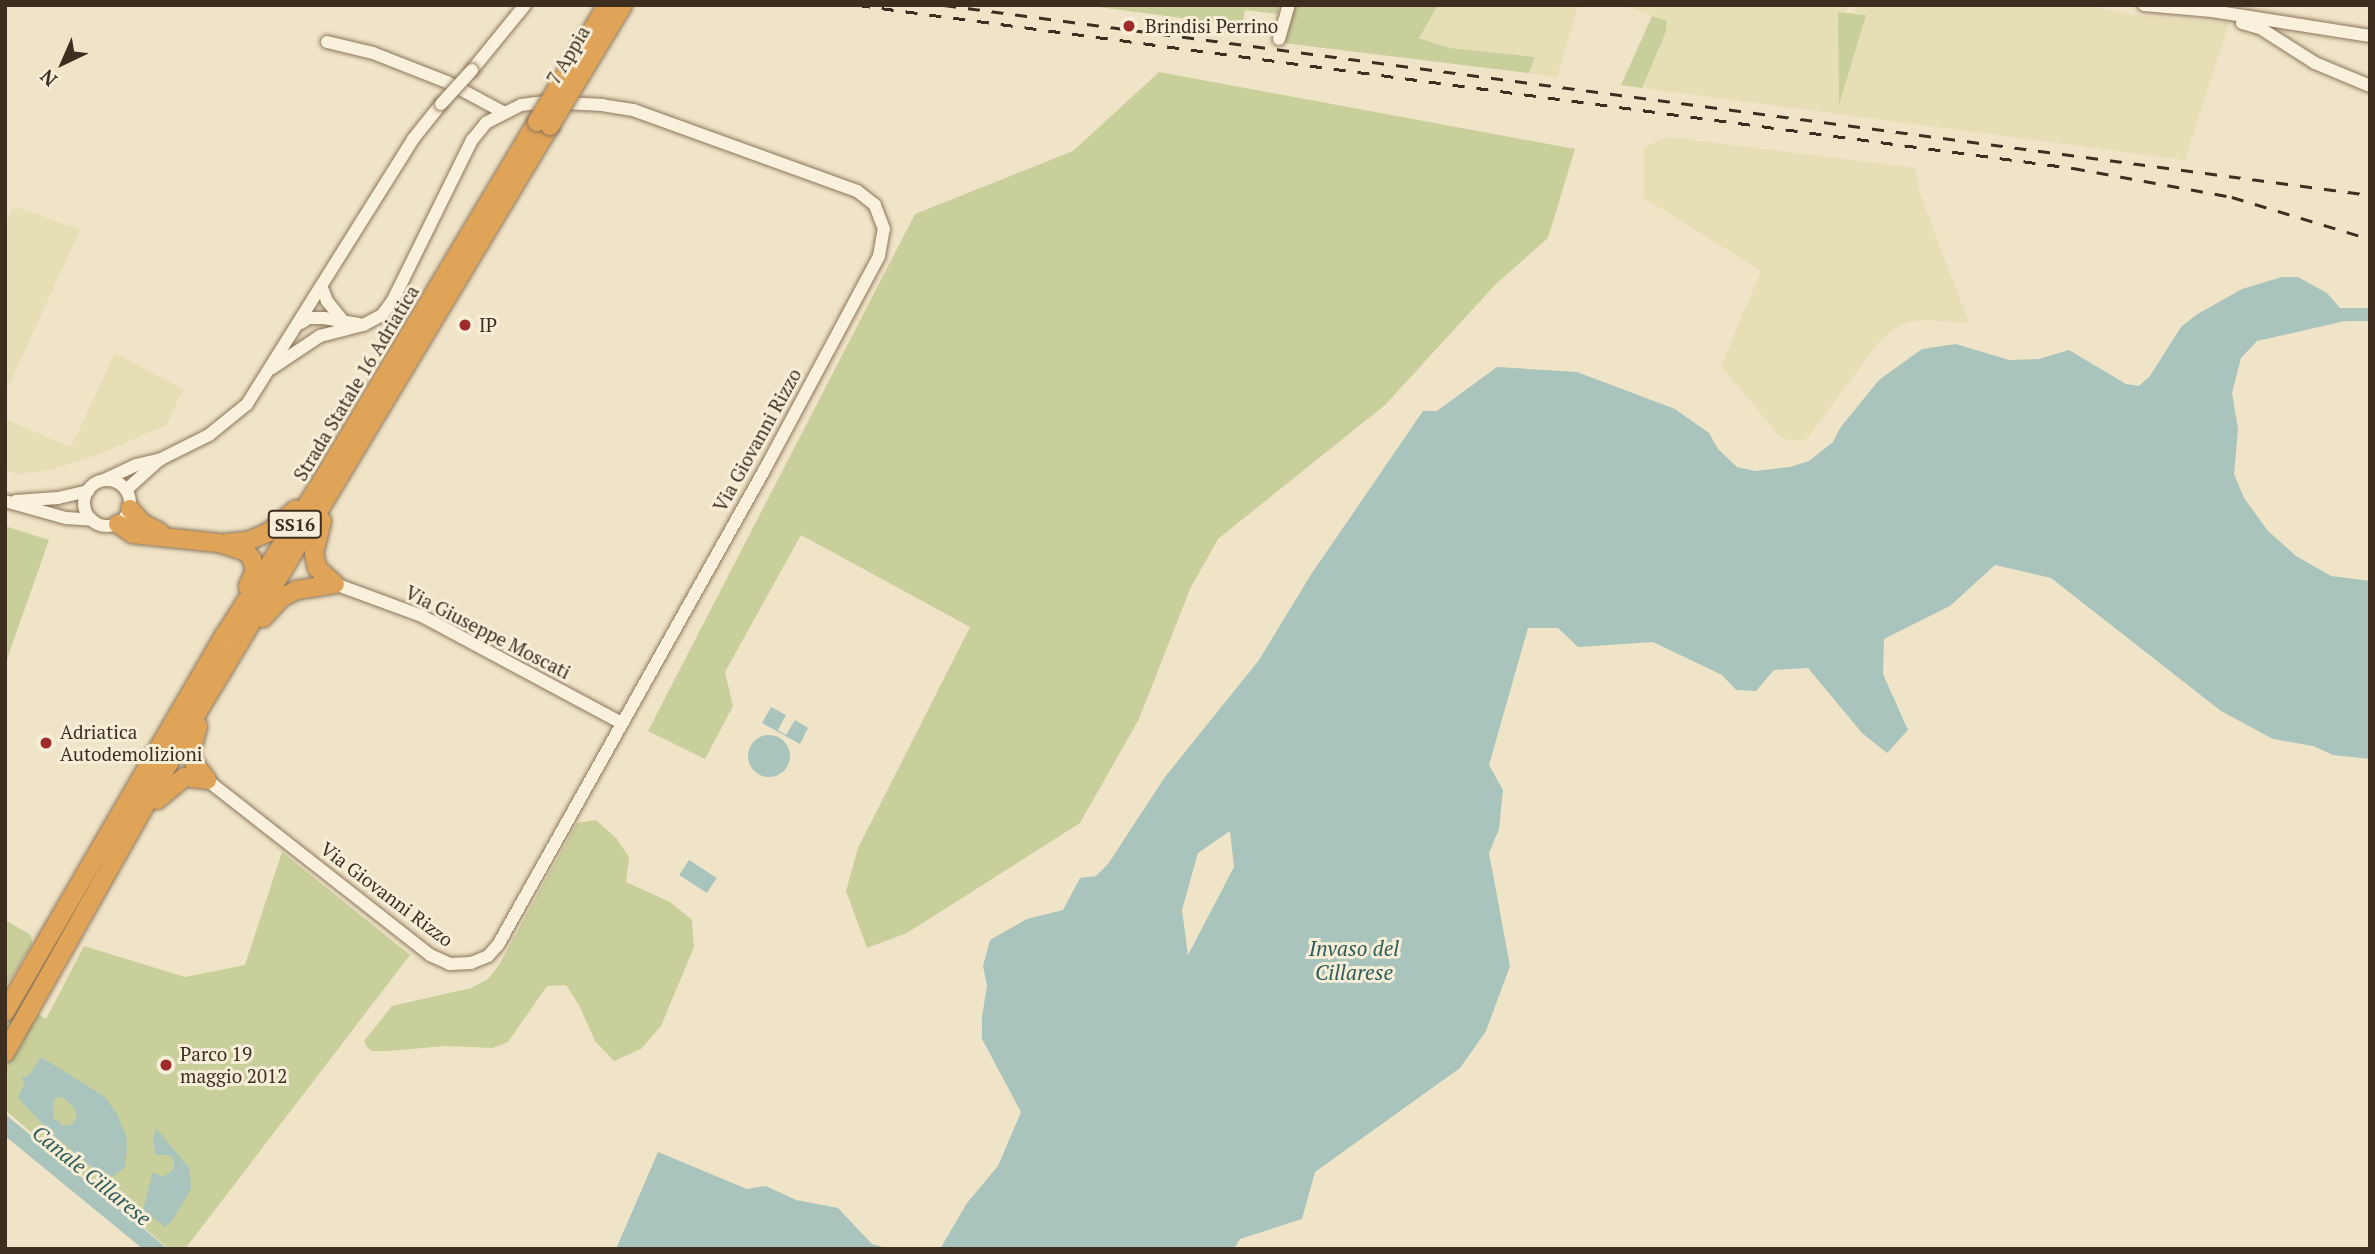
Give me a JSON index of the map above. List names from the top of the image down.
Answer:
{
  "streets": {
    "highway": ["7 Appia", "Strada Statale 16 Adriatica", "SS16"],
    "street": ["Via Giovanni Rizzo", "Via Giuseppe Moscati"]
  },
  "crossings": [
    ["7 Appia", "Strada Statale 16 Adriatica"],
    ["Via Giovanni Rizzo", "Via Giuseppe Moscati"]
  ],
  "water": ["Invaso del Cillarese", "Canale Cillarese"],
  "places": [
    "Brindisi Perrino",
    "IP",
    "Adriatica Autodemolizioni",
    "Parco 19 maggio 2012"
  ],
  "north": "bottom left"
}
